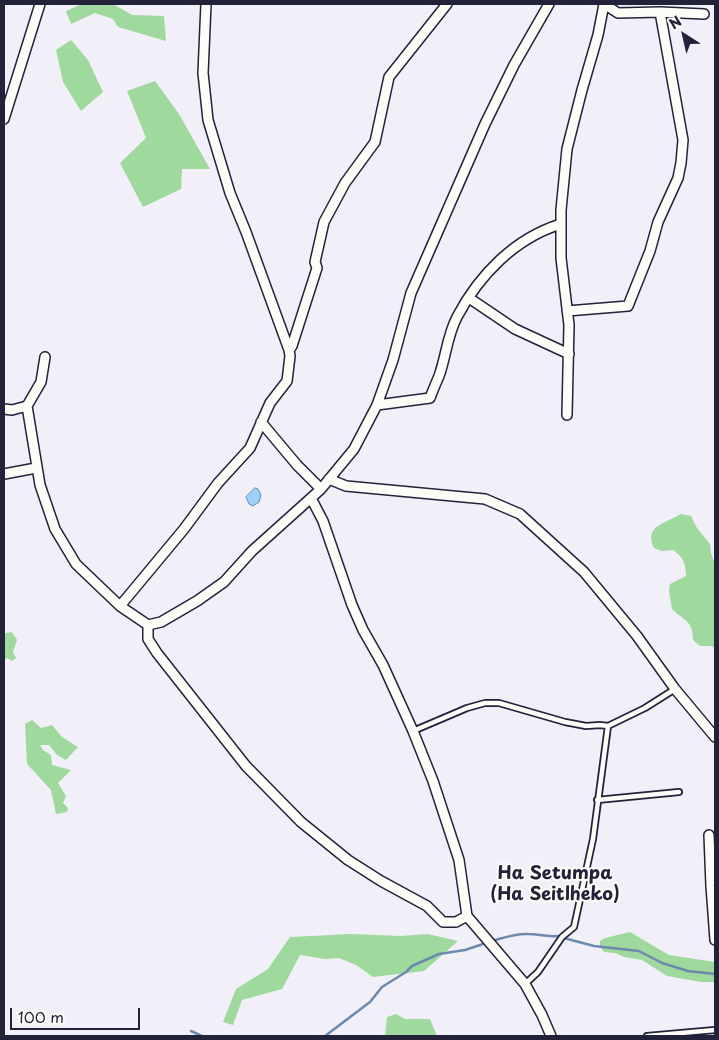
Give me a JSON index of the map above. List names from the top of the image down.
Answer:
{
  "districts": ["Ha Setumpa (Ha Seitlheko)"],
  "scale_bar": "100 m",
  "north": "top left"
}
